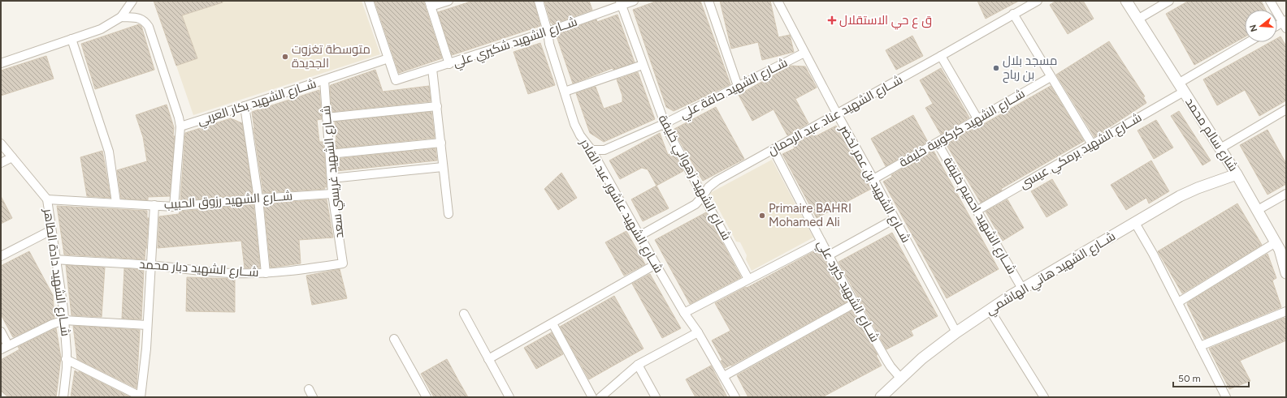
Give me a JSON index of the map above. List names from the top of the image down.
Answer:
{
  "streets": {
    "street": [
      "شــارع الشهيد شكيري علي",
      "شــارع الشهيد حاقة علي",
      "شــارع الشهيد بكار العربي",
      "شــارع الشهيد عناد عبد الرحمان",
      "شــارع الشهيد كركوبية خليفة",
      "شارع سالم محمد",
      "شــارع الشهيد برمكي عيسى",
      "شــارع الشهيد غريسي سعد",
      "شــارع الشهيد زهواني خليفة",
      "شــارع الشهيد بن عمر لخضر",
      "شــارع الشهيد رزوق الحبيب",
      "شــارع الشهيد عاشور عبد القادر",
      "شــارع الشهيد احميم خليفة",
      "شــارع الشهيد دبار محمد",
      "شــارع الشهيد دادة الطاهر",
      "شــارع الشهيد هاني الهاشمي",
      "شــارع الشهيد كيرد علي"
    ]
  },
  "crossings": [
    ["شــارع الشهيد شكيري علي", "شــارع الشهيد بكار العربي"],
    ["شــارع الشهيد شكيري علي", "شــارع الشهيد زهواني خليفة"],
    ["شــارع الشهيد شكيري علي", "شــارع الشهيد عاشور عبد القادر"],
    ["شــارع الشهيد حاقة علي", "شــارع الشهيد زهواني خليفة"],
    ["شــارع الشهيد حاقة علي", "شــارع الشهيد بن عمر لخضر"],
    ["شــارع الشهيد حاقة علي", "شــارع الشهيد عاشور عبد القادر"],
    ["شــارع الشهيد بكار العربي", "شــارع الشهيد غريسي سعد"],
    ["شــارع الشهيد عناد عبد الرحمان", "شــارع الشهيد زهواني خليفة"],
    ["شــارع الشهيد عناد عبد الرحمان", "شــارع الشهيد بن عمر لخضر"],
    ["شــارع الشهيد عناد عبد الرحمان", "شــارع الشهيد عاشور عبد القادر"],
    ["شــارع الشهيد عناد عبد الرحمان", "شــارع الشهيد كيرد علي"],
    ["شــارع الشهيد كركوبية خليفة", "شــارع الشهيد بن عمر لخضر"],
    ["شــارع الشهيد كركوبية خليفة", "شــارع الشهيد احميم خليفة"],
    ["شارع سالم محمد", "شــارع الشهيد برمكي عيسى"],
    ["شارع سالم محمد", "شــارع الشهيد هاني الهاشمي"],
    ["شــارع الشهيد برمكي عيسى", "شــارع الشهيد احميم خليفة"],
    ["شــارع الشهيد غريسي سعد", "شــارع الشهيد رزوق الحبيب"],
    ["شــارع الشهيد غريسي سعد", "شــارع الشهيد دبار محمد"],
    ["شــارع الشهيد بن عمر لخضر", "شــارع الشهيد هاني الهاشمي"],
    ["شــارع الشهيد رزوق الحبيب", "شــارع الشهيد دادة الطاهر"],
    ["شــارع الشهيد احميم خليفة", "شــارع الشهيد هاني الهاشمي"],
    ["شــارع الشهيد دبار محمد", "شــارع الشهيد دادة الطاهر"],
    ["شــارع الشهيد هاني الهاشمي", "شــارع الشهيد كيرد علي"]
  ],
  "places": {
    "health": ["ق ع حي الاستقلال"],
    "other": ["متوسطة تغزوت الجديدة", "مسجد بلال بن رباح", "Primaire BAHRI Mohamed Ali"]
  },
  "scale_bar": "50 m",
  "north": "left"
}
